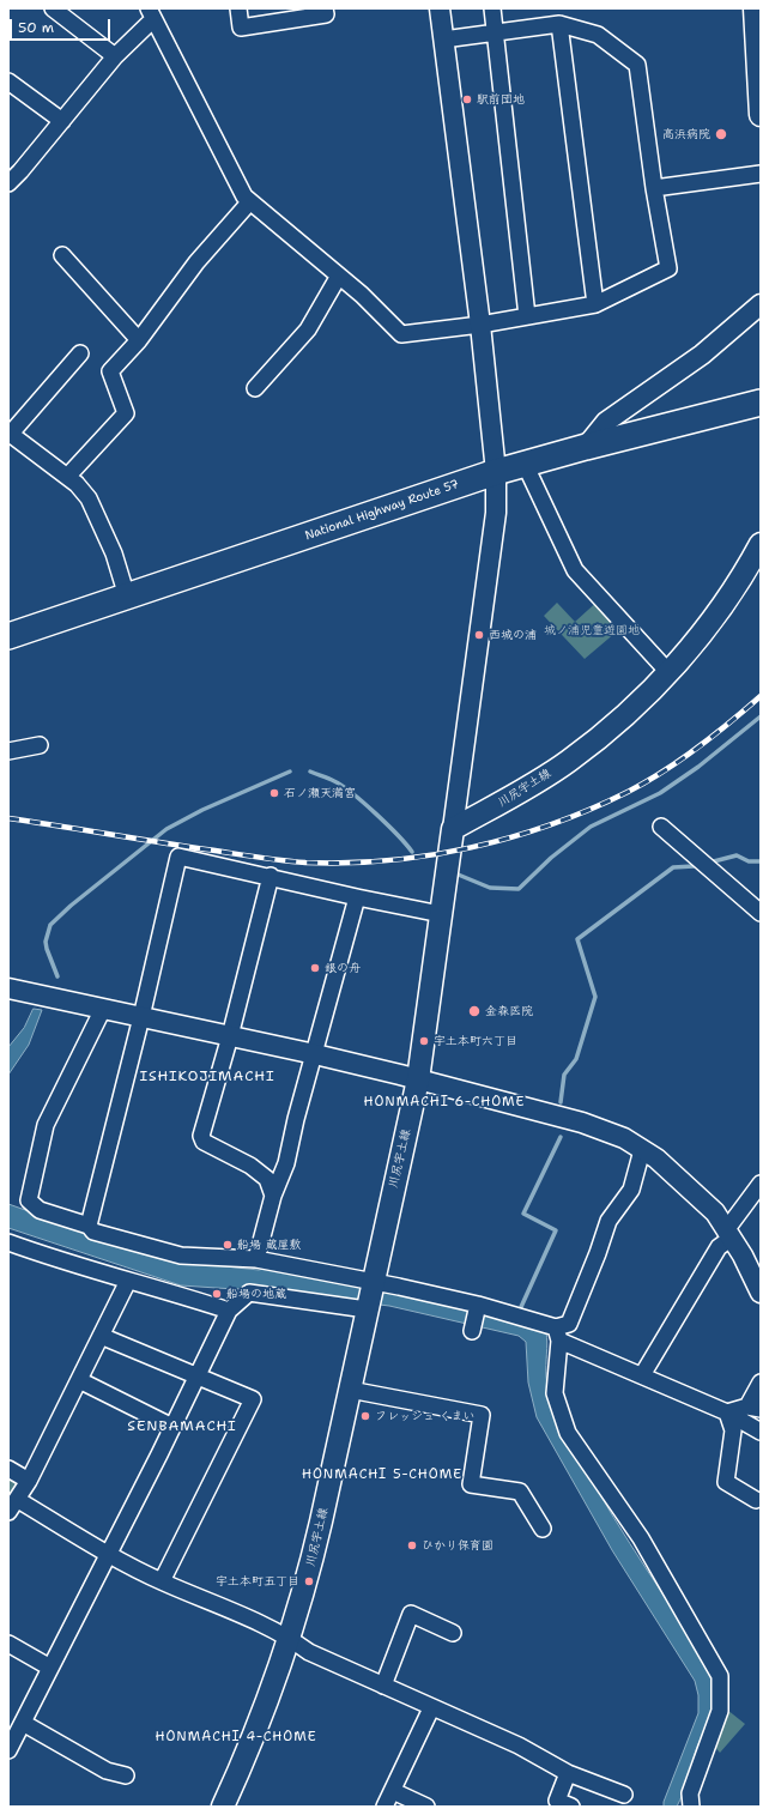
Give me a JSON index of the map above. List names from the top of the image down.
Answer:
{
  "streets": {
    "highway": ["National Highway Route 57"],
    "main road": ["川尻宇土線"]
  },
  "districts": [
    "ISHIKOJIMACHI",
    "HONMACHI 6-CHOME",
    "SENBAMACHI",
    "HONMACHI 5-CHOME",
    "HONMACHI 4-CHOME"
  ],
  "parks": ["城ノ浦児童遊園地"],
  "places": [
    "駅前団地",
    "高浜病院",
    "西城の浦",
    "石ノ瀬天満宮",
    "銀の舟",
    "金森医院",
    "宇土本町六丁目",
    "船場 蔵屋敷",
    "船場の地蔵",
    "フレッシュ くまい",
    "ひかり保育園",
    "宇土本町五丁目"
  ],
  "scale_bar": "50 m"
}
